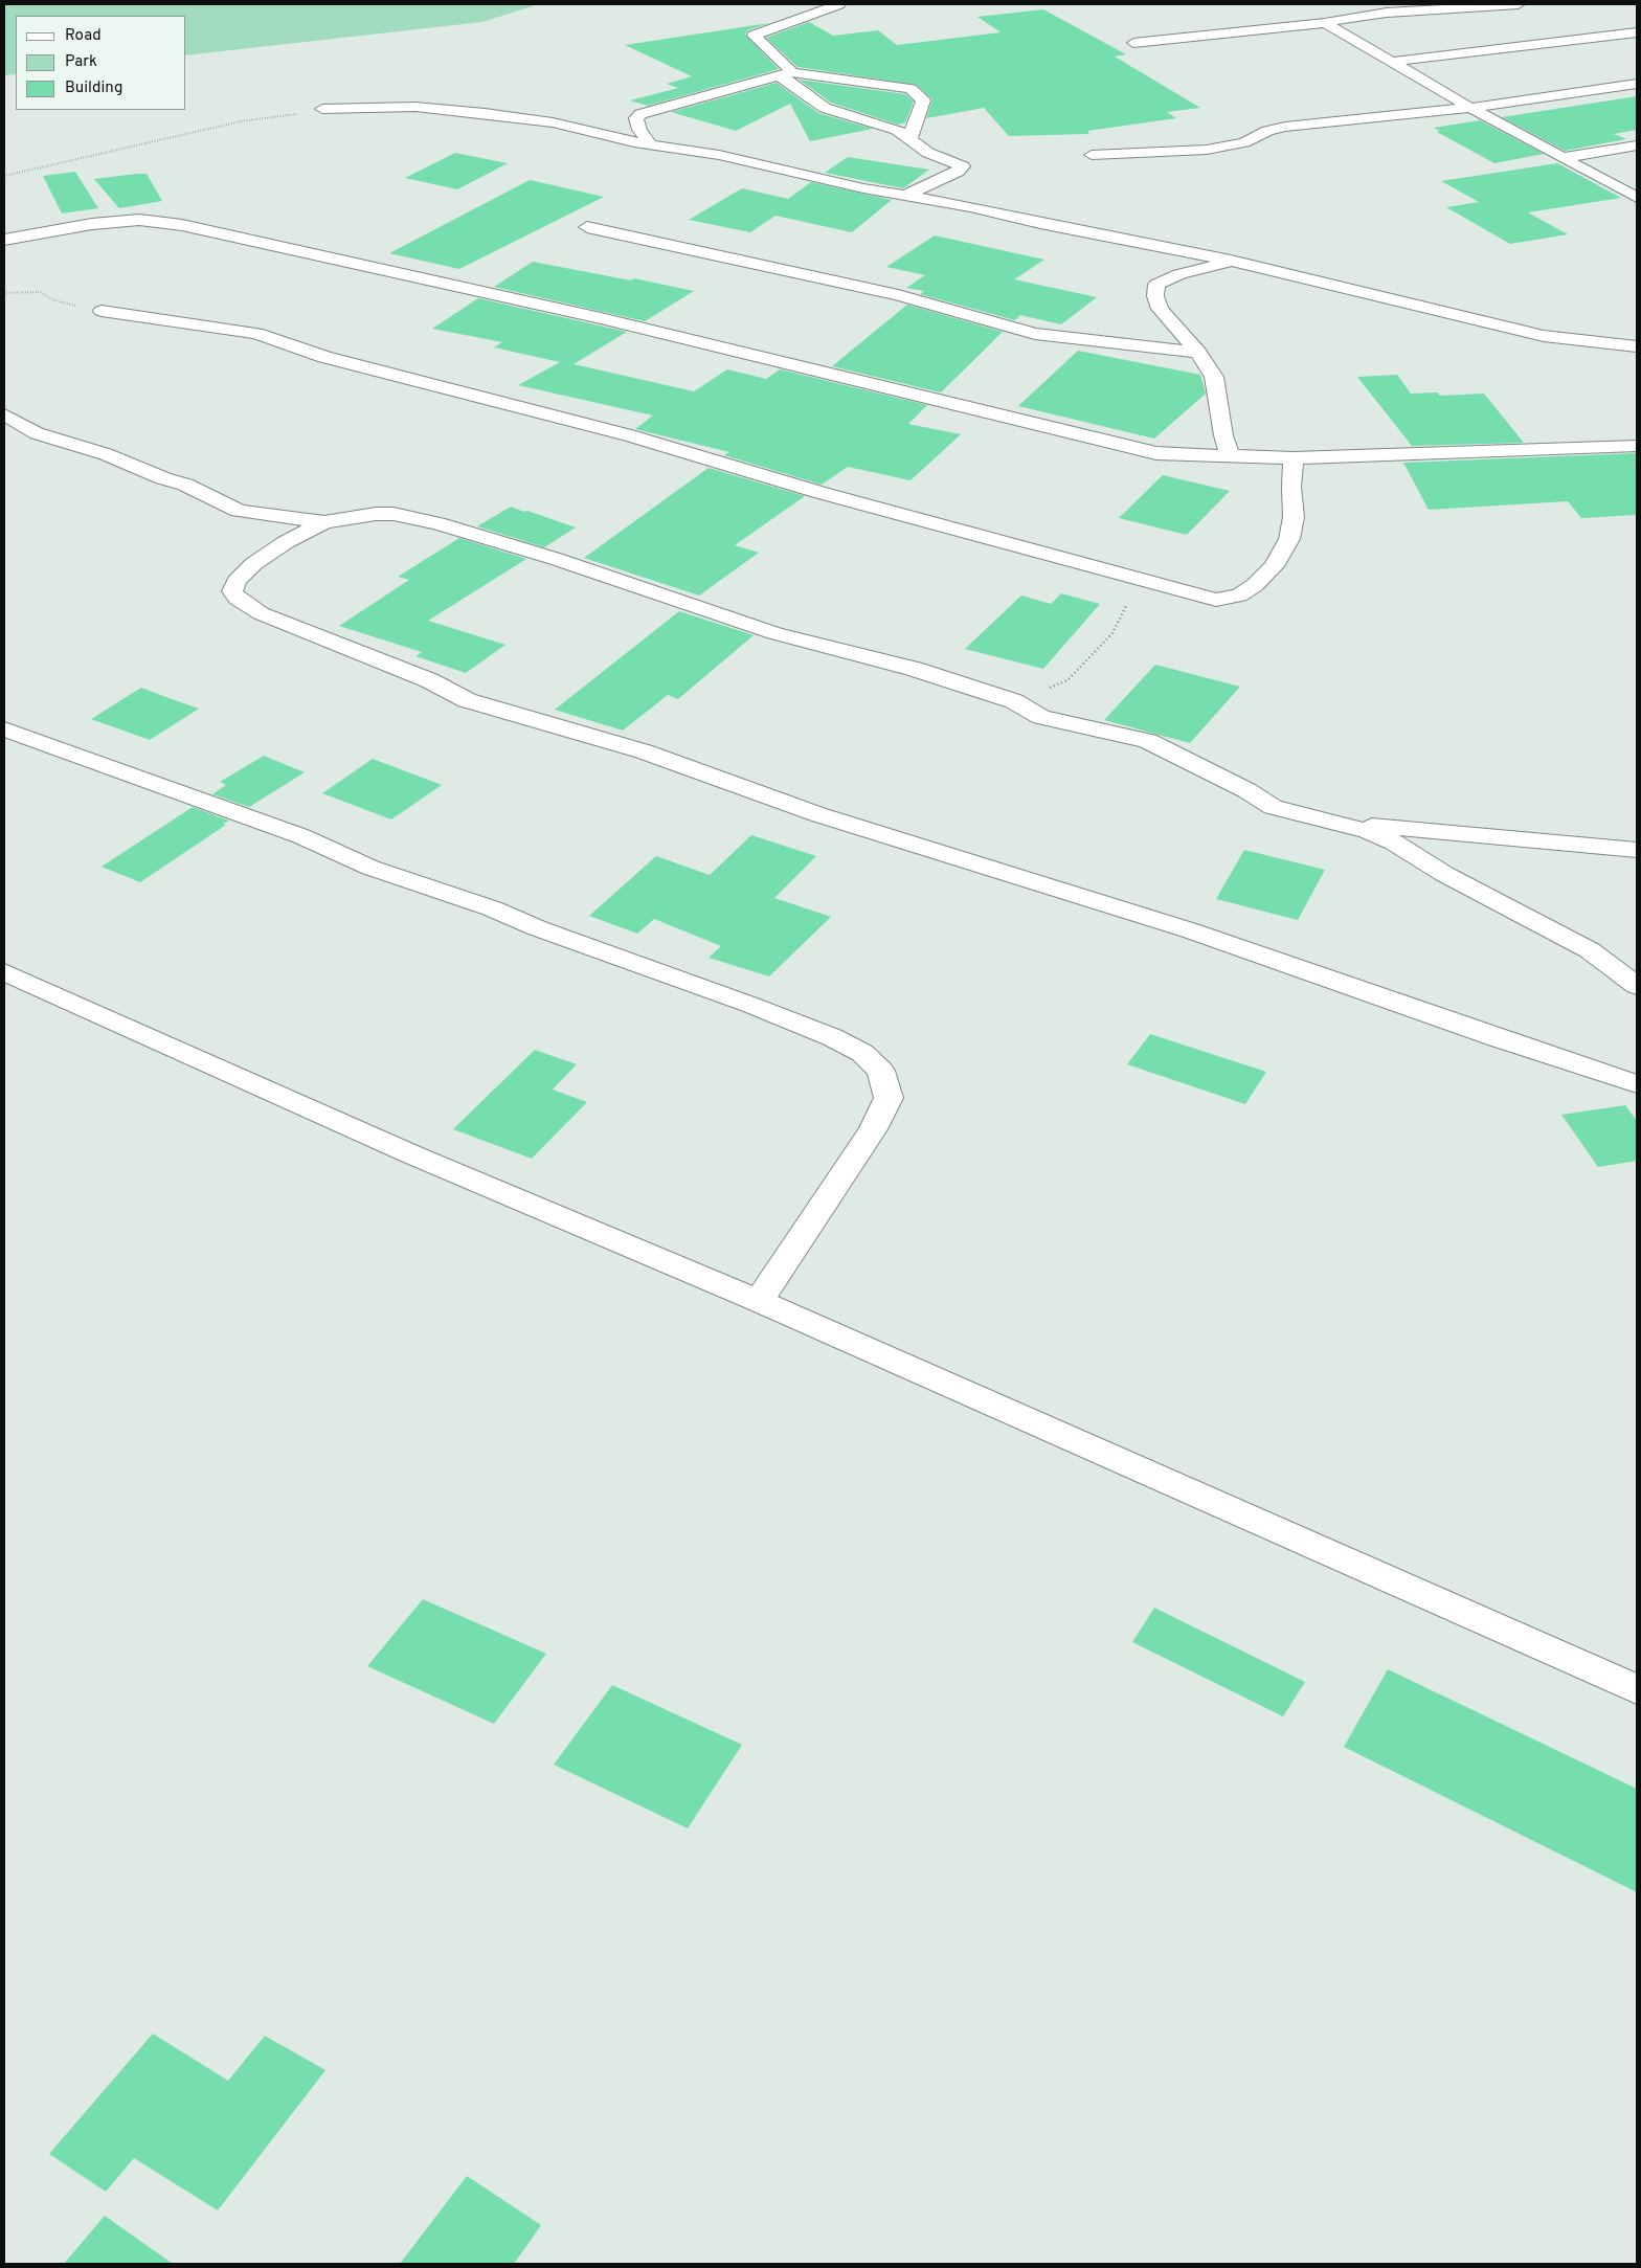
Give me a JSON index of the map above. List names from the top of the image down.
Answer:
{
  "legend": ["Road", "Park", "Building"]
}
